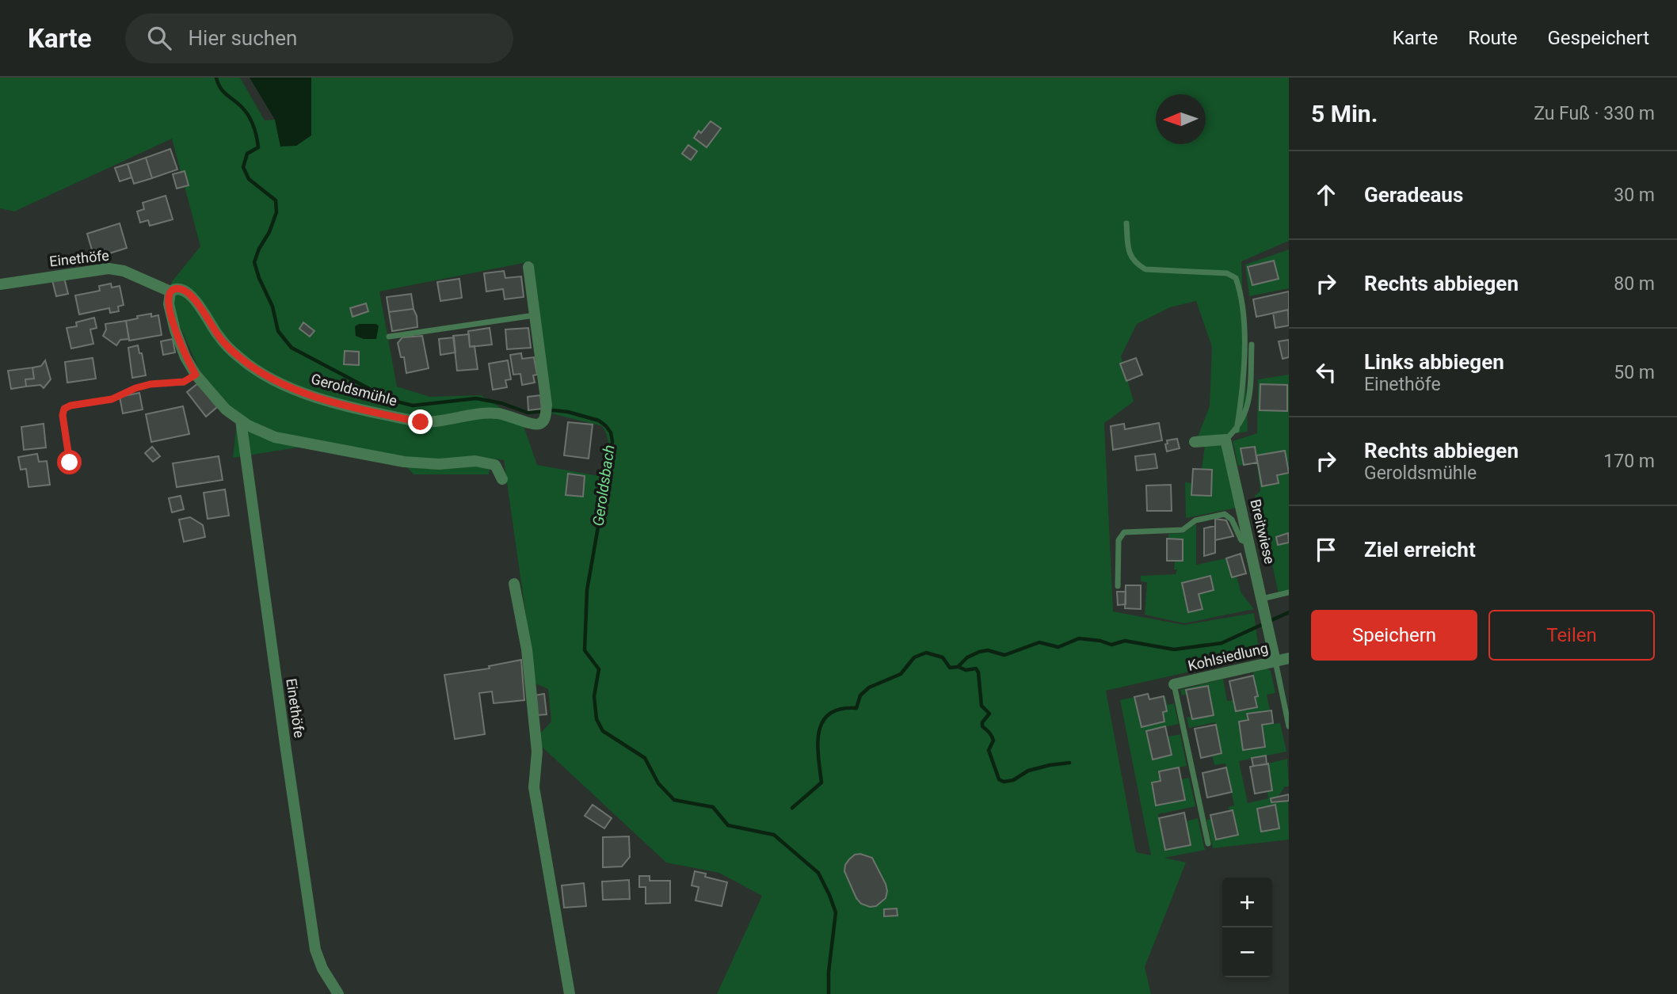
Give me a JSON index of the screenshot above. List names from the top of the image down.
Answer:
{
  "streets": {
    "street": [
      "Einethöfe",
      "Geroldsmühle",
      "Breitwiese",
      "Kohlsiedlung"
    ]
  },
  "crossings": [
    ["Einethöfe", "Geroldsmühle"],
    ["Breitwiese", "Kohlsiedlung"]
  ],
  "water": ["Geroldsbach"],
  "north": "left",
  "page": {
    "header": "Karte",
    "search": "Hier suchen",
    "nav": ["Karte", "Route", "Gespeichert"],
    "heading": ["5 Min.", "Zu Fuß · 330 m"],
    "list": [
      ["Geradeaus", "30 m"],
      ["Rechts abbiegen", "80 m"],
      ["Links abbiegen", "Einethöfe", "50 m"],
      ["Rechts abbiegen", "Geroldsmühle", "170 m"],
      "Ziel erreicht"
    ],
    "buttons": ["Speichern", "Teilen"],
    "map_buttons": ["+", "−"]
  }
}
